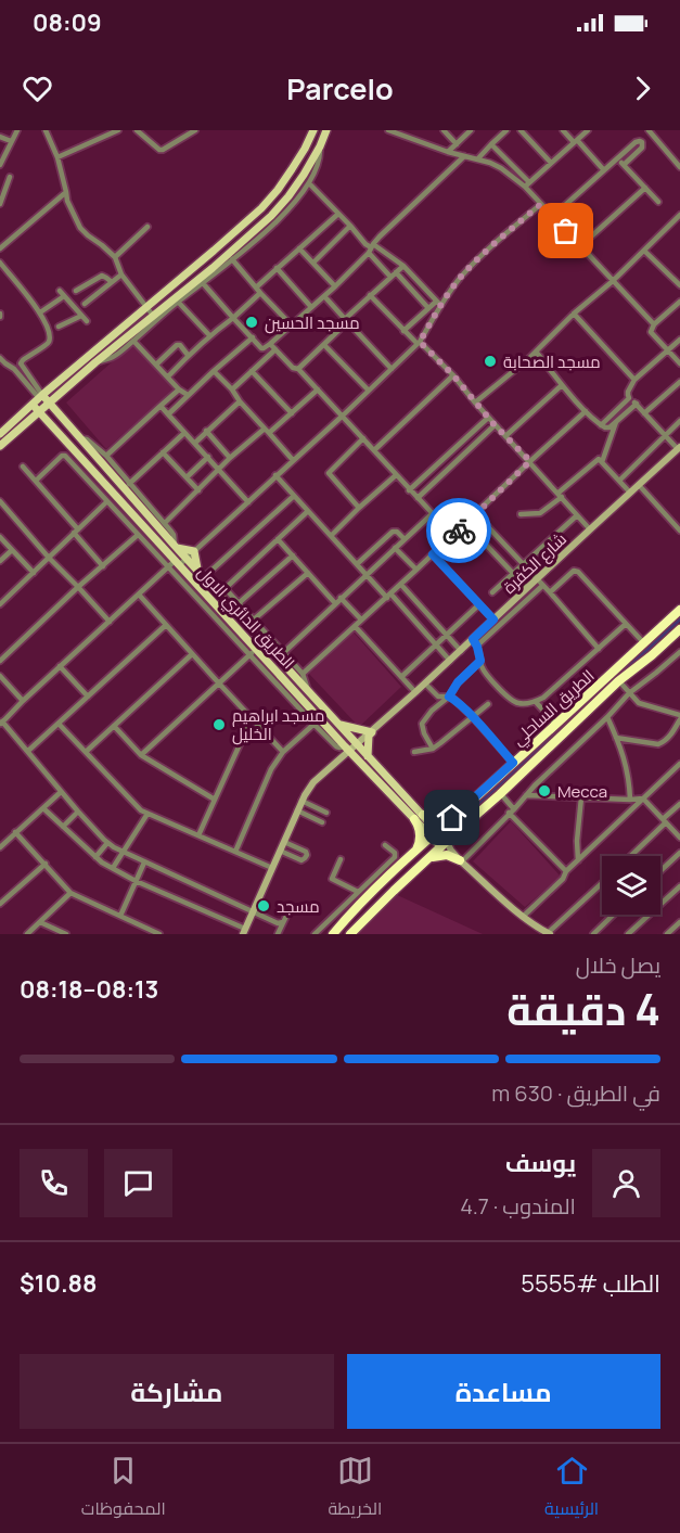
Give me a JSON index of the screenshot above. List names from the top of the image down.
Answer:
{
  "streets": {
    "highway": ["الطريق الساحلي"],
    "main road": ["الطريق الدائري الاول"],
    "street": ["شارع الكفرة"]
  },
  "crossings": [
    ["شارع الكفرة", "الطريق الدائري الاول"],
    ["الطريق الدائري الاول", "الطريق الساحلي"]
  ],
  "places": [
    "مسجد الحسين",
    "مسجد الصحابة",
    "مسجد ابراهيم الخليل",
    "Mecca",
    "مسجد"
  ],
  "page": {
    "status": "08:09",
    "header": "Parcelo",
    "heading": ["4 دقيقة", "يصل خلال", "08:13–08:18"],
    "panel": [
      "يوسف",
      "المندوب · 4.7",
      "الطلب #5555",
      "$10.88"
    ],
    "bar": "في الطريق · 630 m",
    "buttons": ["مساعدة", "مشاركة"],
    "tabs": ["الرئيسية", "الخريطة", "المحفوظات"]
  }
}
